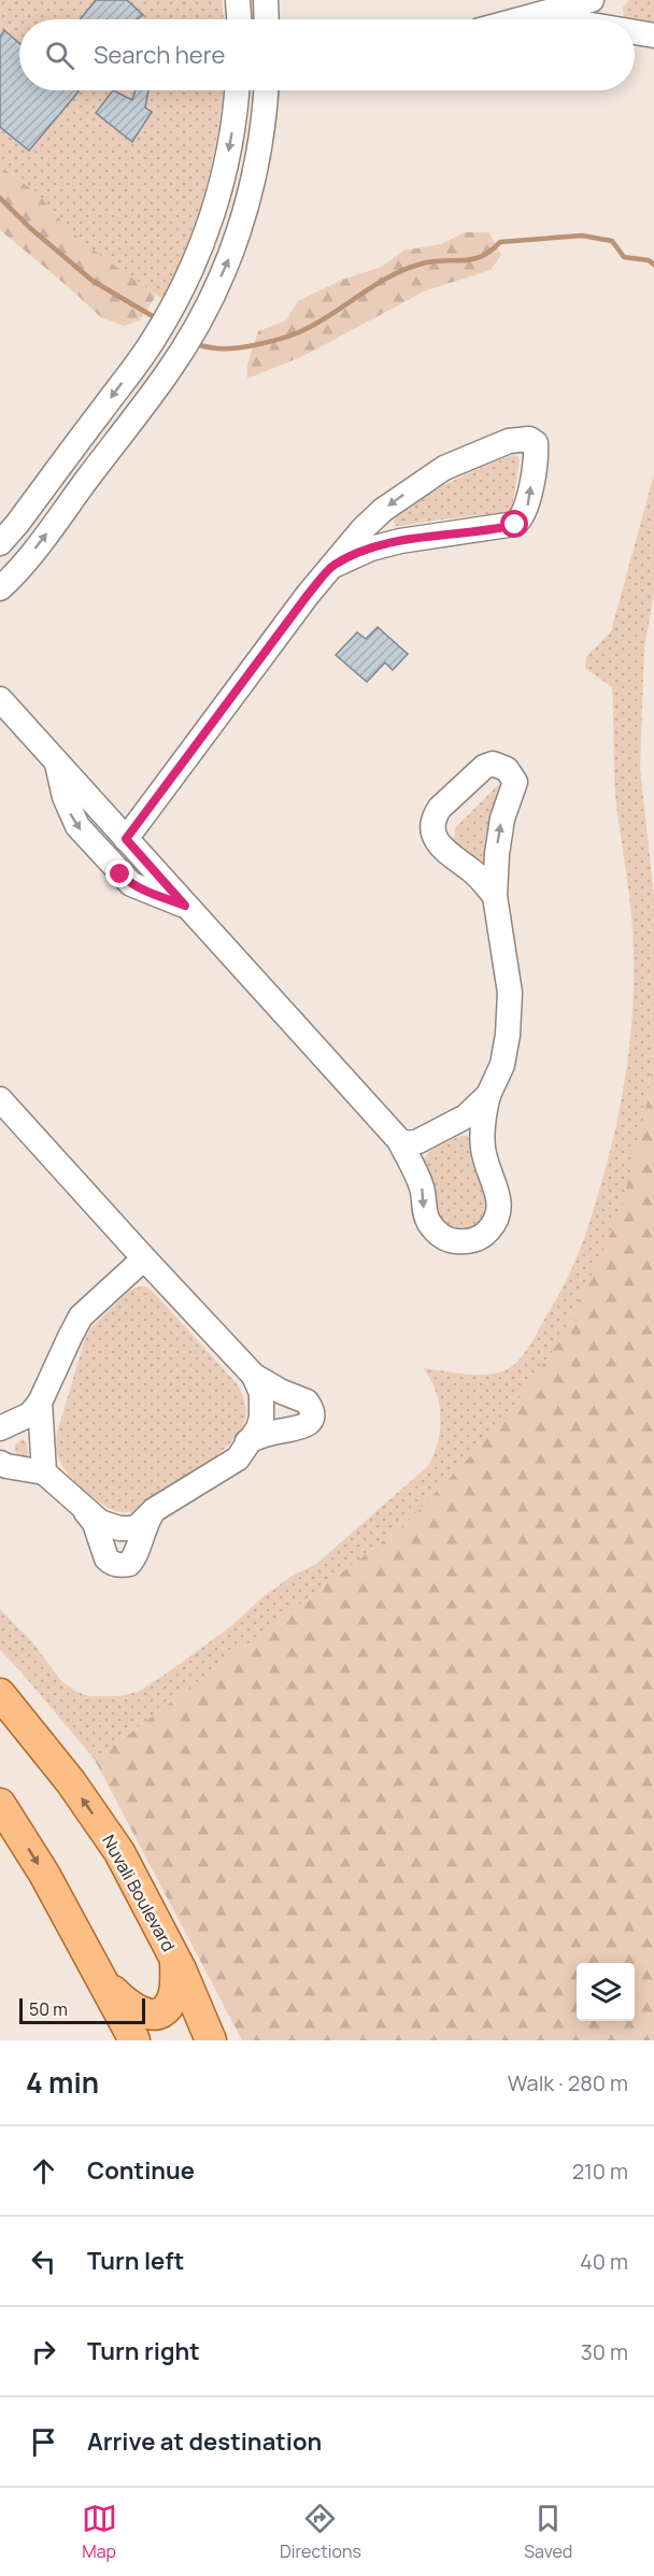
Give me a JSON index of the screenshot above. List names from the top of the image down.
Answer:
{
  "streets": {
    "main road": ["Nuvali Boulevard"]
  },
  "scale_bar": "50 m",
  "page": {
    "search": "Search here",
    "scale": "50 m",
    "heading": ["4 min", "Walk · 280 m"],
    "list": [
      ["Continue", "210 m"],
      ["Turn left", "40 m"],
      ["Turn right", "30 m"],
      "Arrive at destination"
    ],
    "nav": ["Map", "Directions", "Saved"]
  }
}
